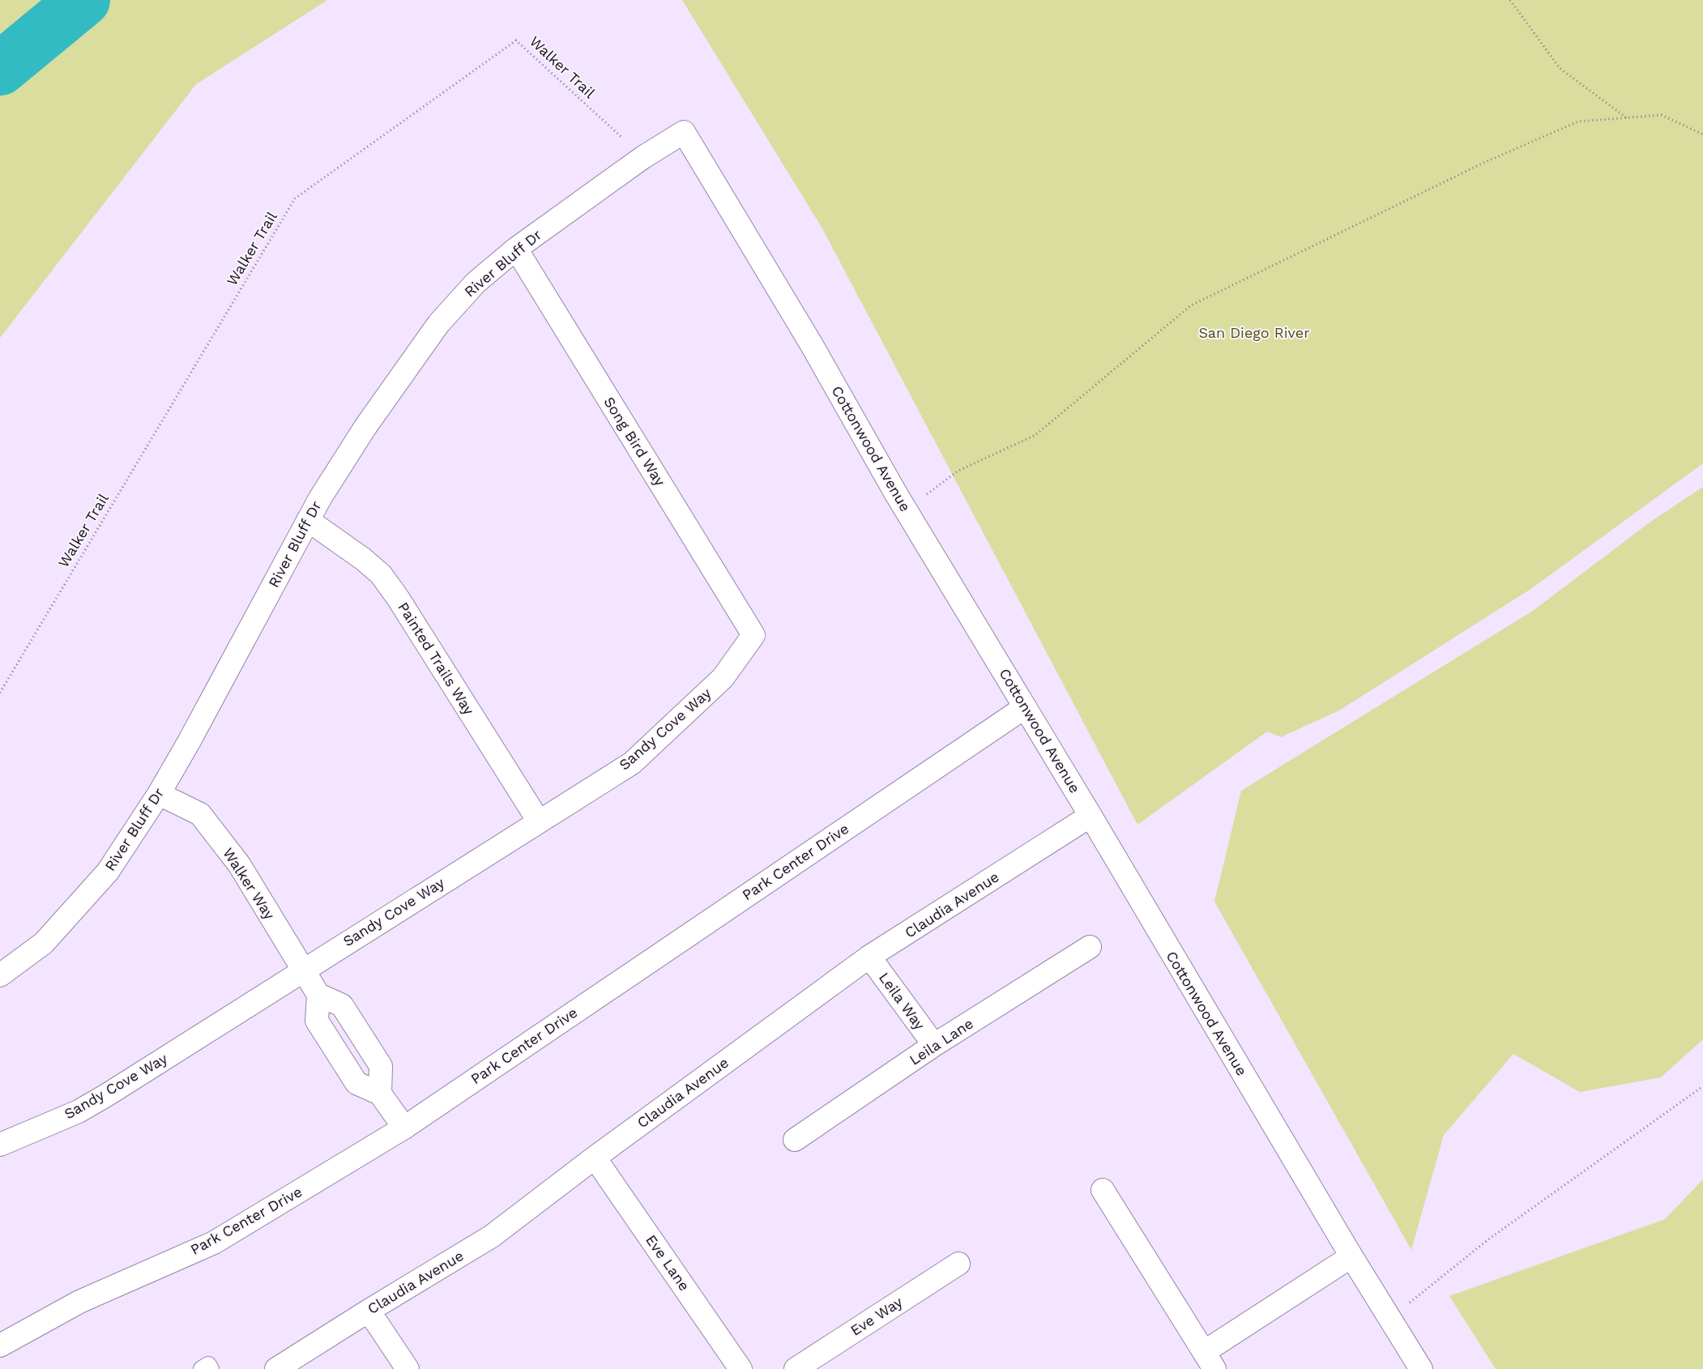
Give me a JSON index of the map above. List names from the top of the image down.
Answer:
{
  "streets": {
    "street": [
      "River Bluff Dr",
      "Song Bird Way",
      "Cottonwood Avenue",
      "Painted Trails Way",
      "Sandy Cove Way",
      "Park Center Drive",
      "Walker Way",
      "Claudia Avenue",
      "Leila Way",
      "Leila Lane",
      "Eve Lane",
      "Eve Way"
    ],
    "path": ["Walker Trail"]
  },
  "crossings": [
    ["Walker Trail", "River Bluff Dr"],
    ["Walker Trail", "Cottonwood Avenue"],
    ["River Bluff Dr", "Song Bird Way"],
    ["River Bluff Dr", "Cottonwood Avenue"],
    ["River Bluff Dr", "Painted Trails Way"],
    ["River Bluff Dr", "Walker Way"],
    ["Song Bird Way", "Sandy Cove Way"],
    ["Cottonwood Avenue", "Park Center Drive"],
    ["Cottonwood Avenue", "Claudia Avenue"],
    ["Painted Trails Way", "Sandy Cove Way"],
    ["Sandy Cove Way", "Walker Way"],
    ["Claudia Avenue", "Leila Way"],
    ["Claudia Avenue", "Eve Lane"],
    ["Leila Way", "Leila Lane"]
  ],
  "parks": ["San Diego River"]
}
